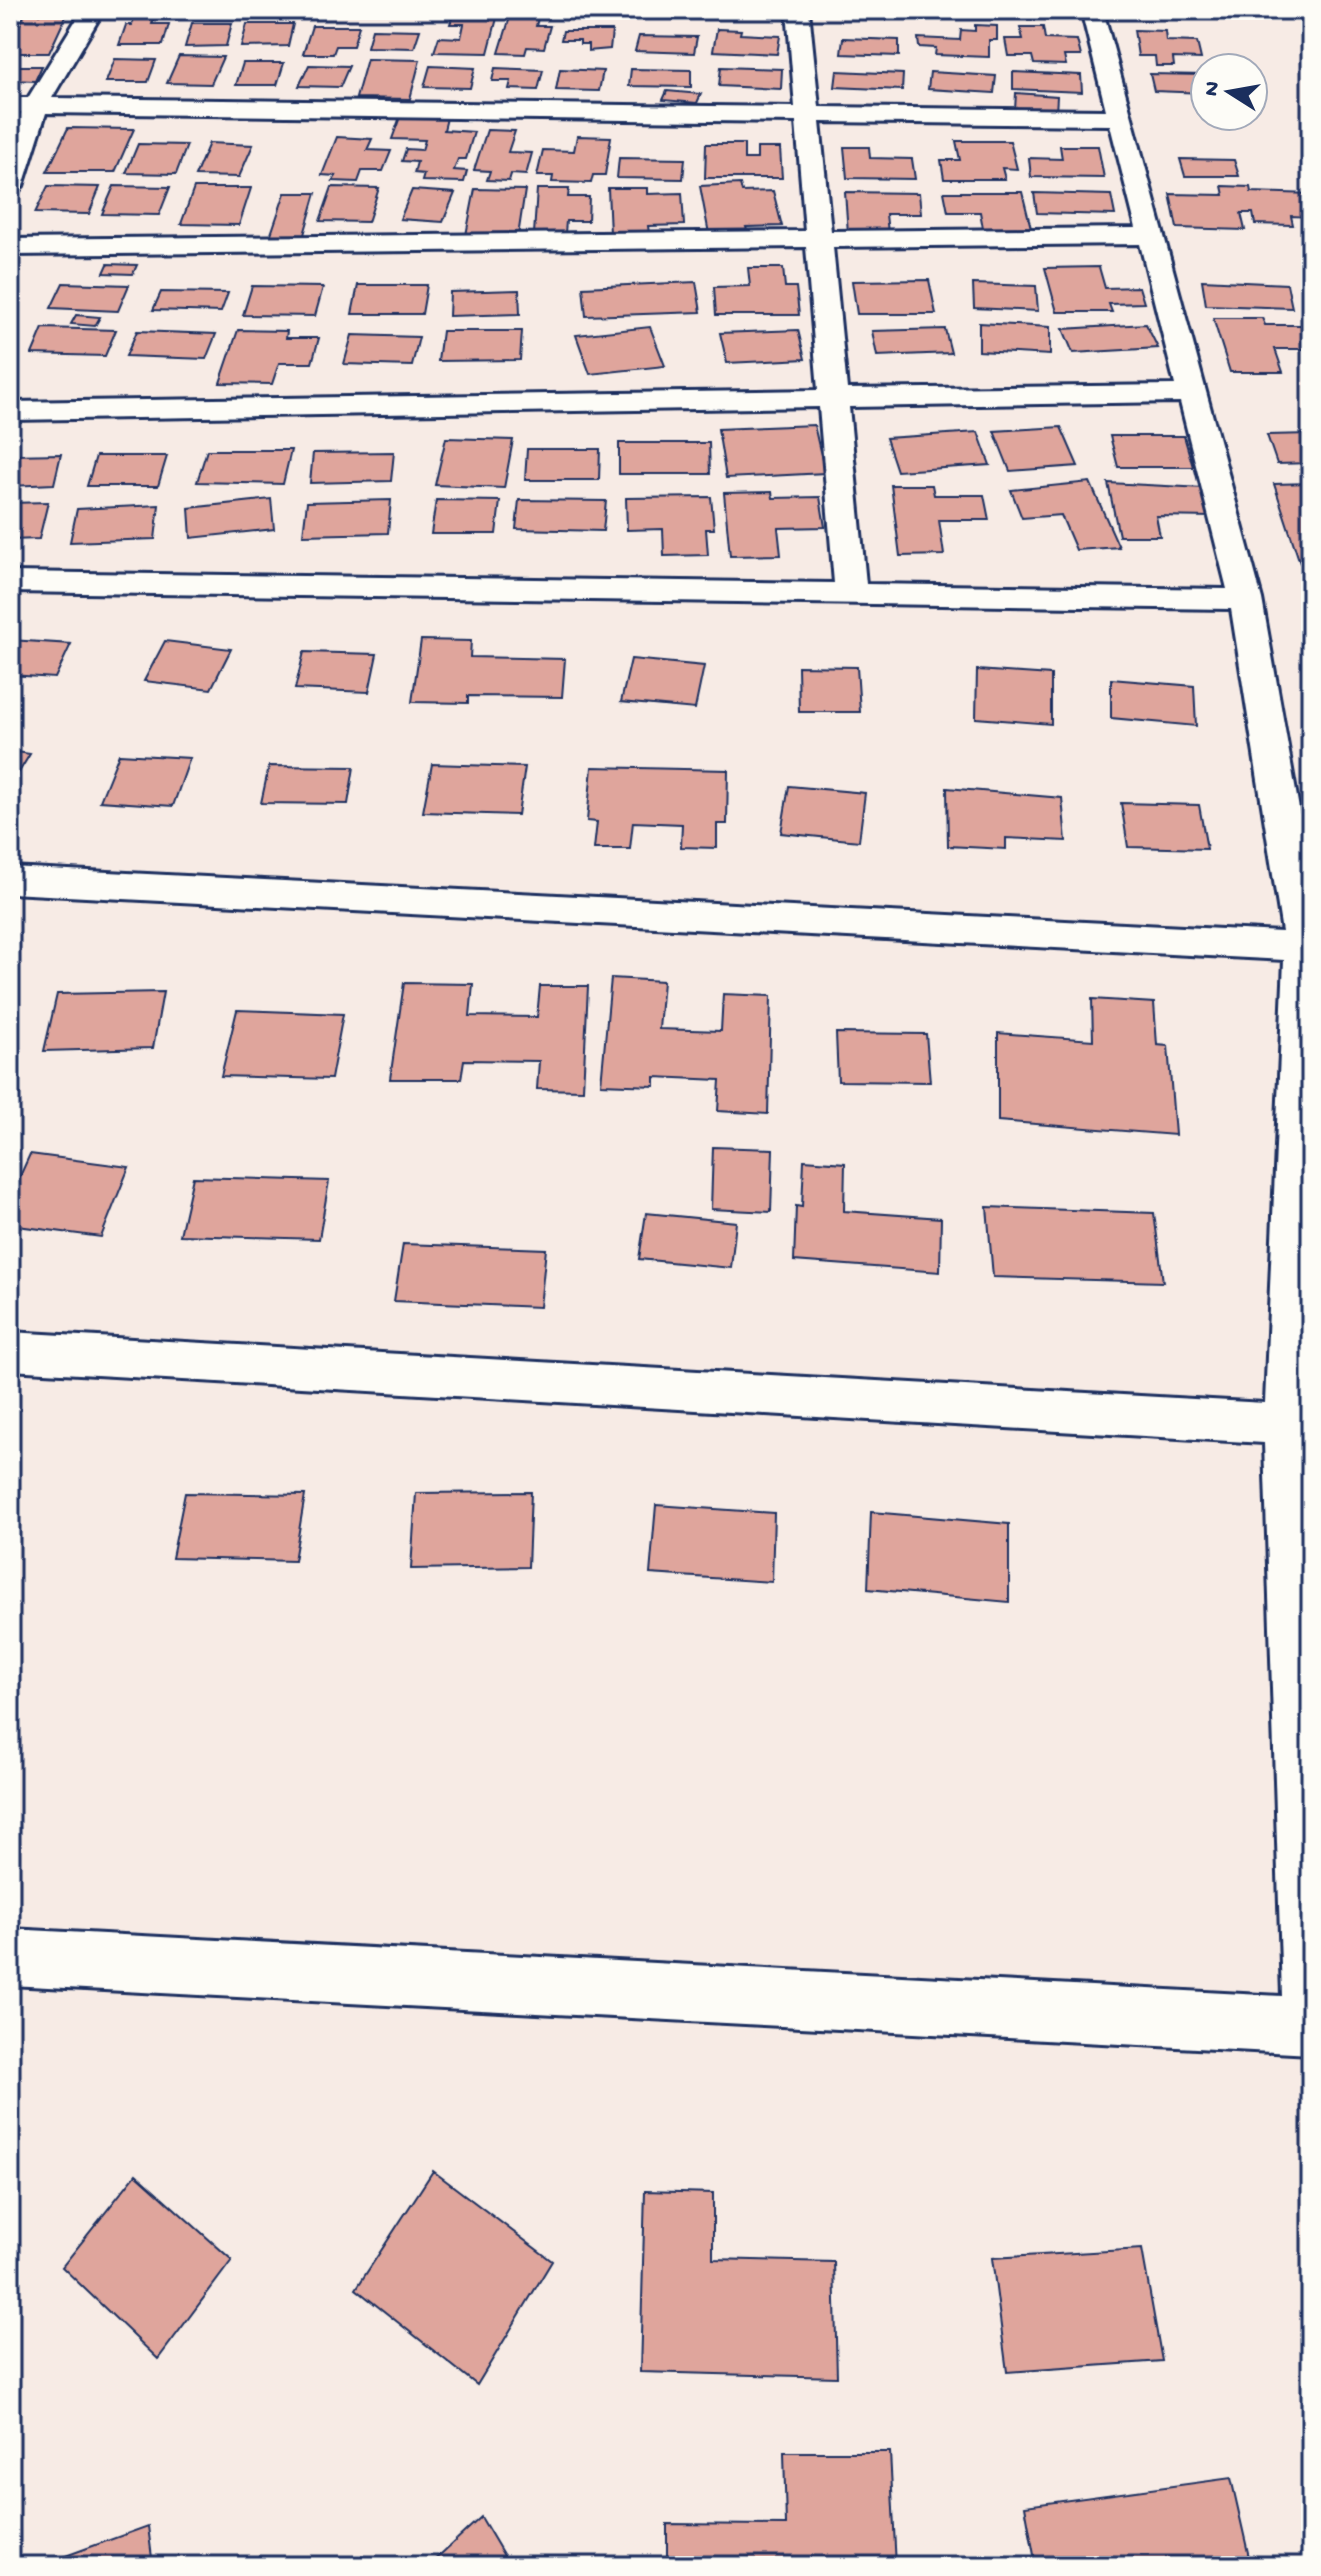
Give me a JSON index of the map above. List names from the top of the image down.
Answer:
{
  "north": "left"
}
